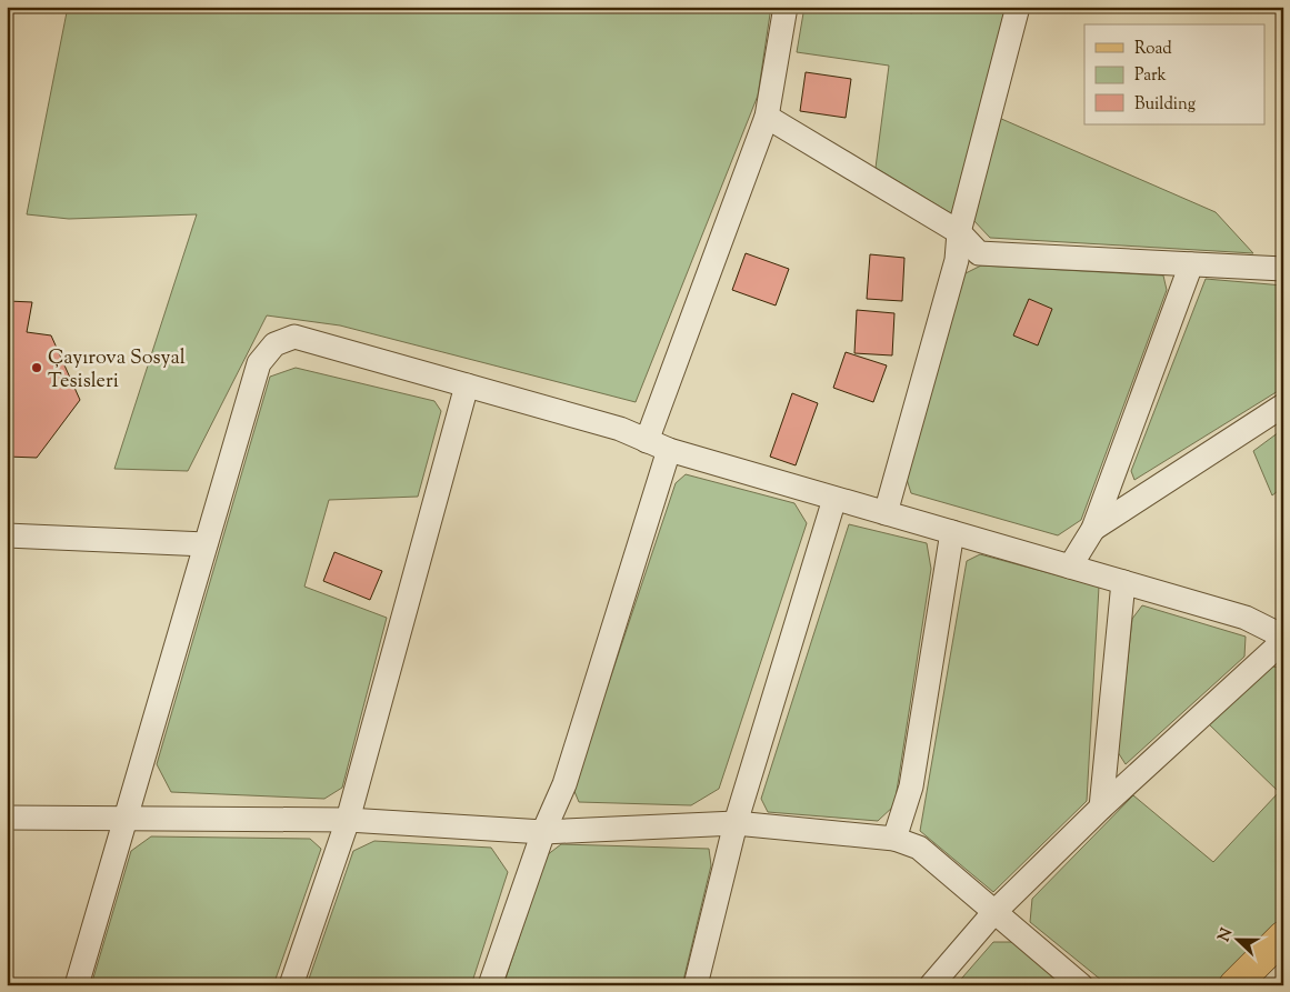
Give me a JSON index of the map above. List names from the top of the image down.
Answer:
{
  "places": ["Çayırova Sosyal Tesisleri"],
  "legend": ["Road", "Park", "Building"],
  "north": "left"
}
